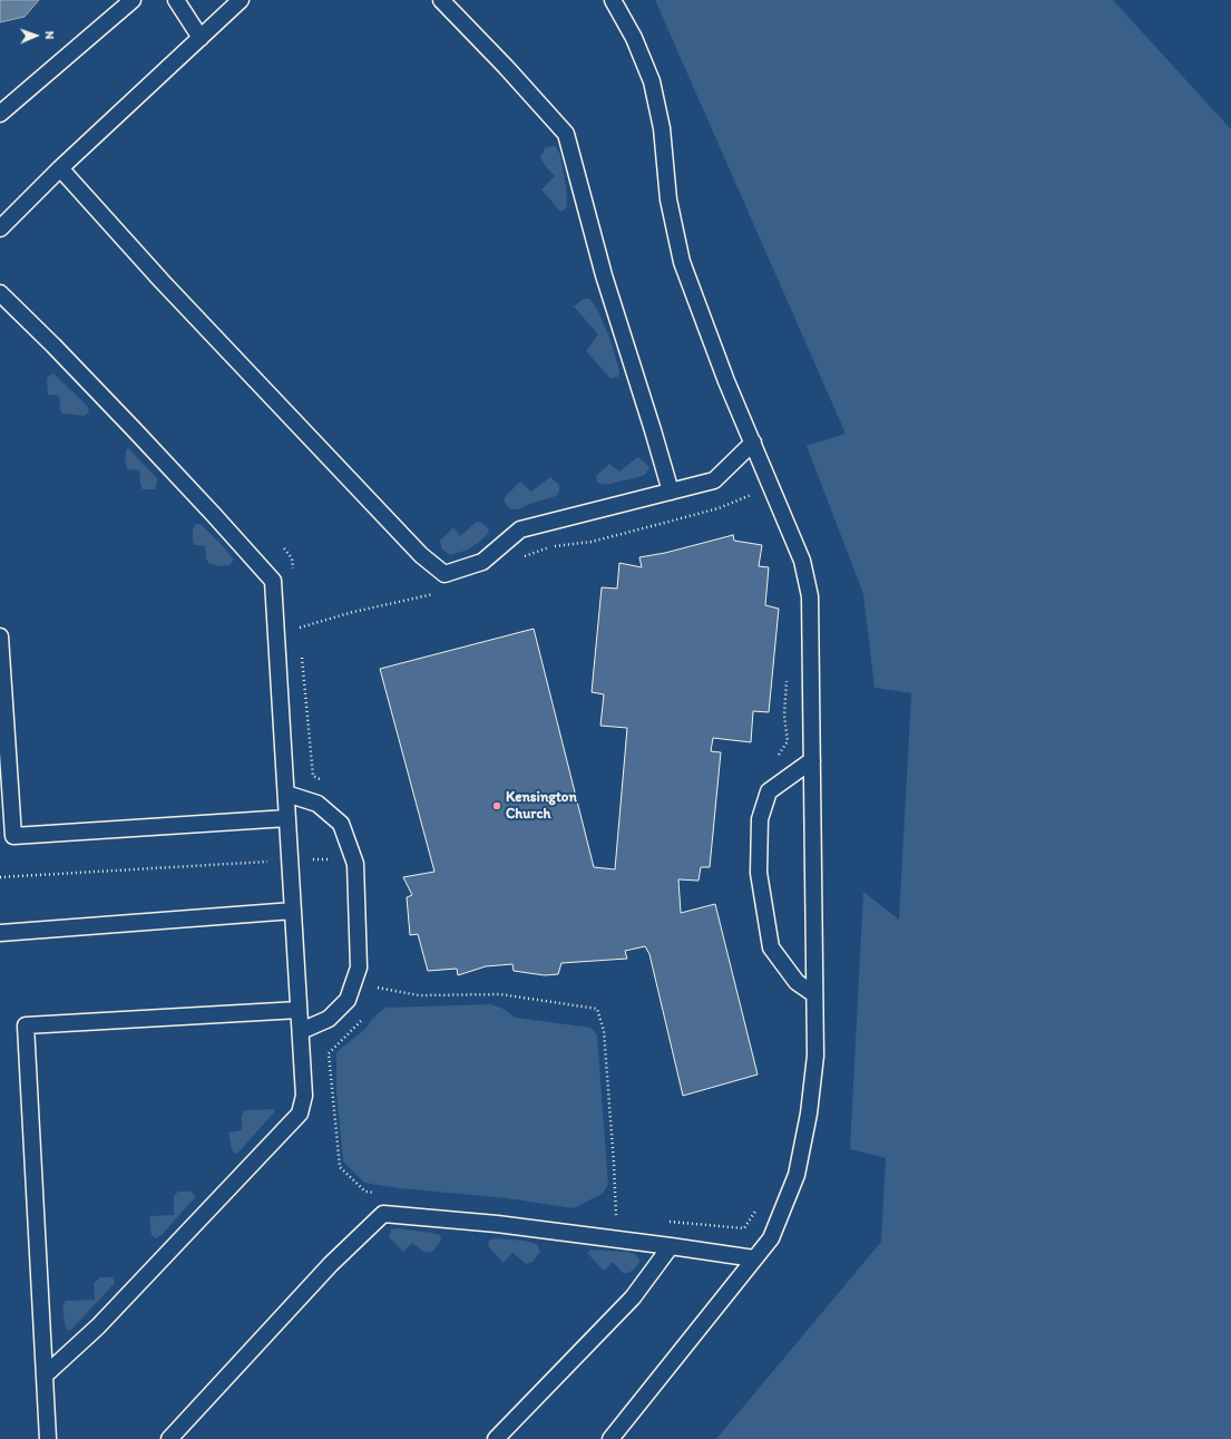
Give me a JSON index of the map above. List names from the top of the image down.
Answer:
{
  "places": ["Kensington Church"],
  "north": "right"
}
